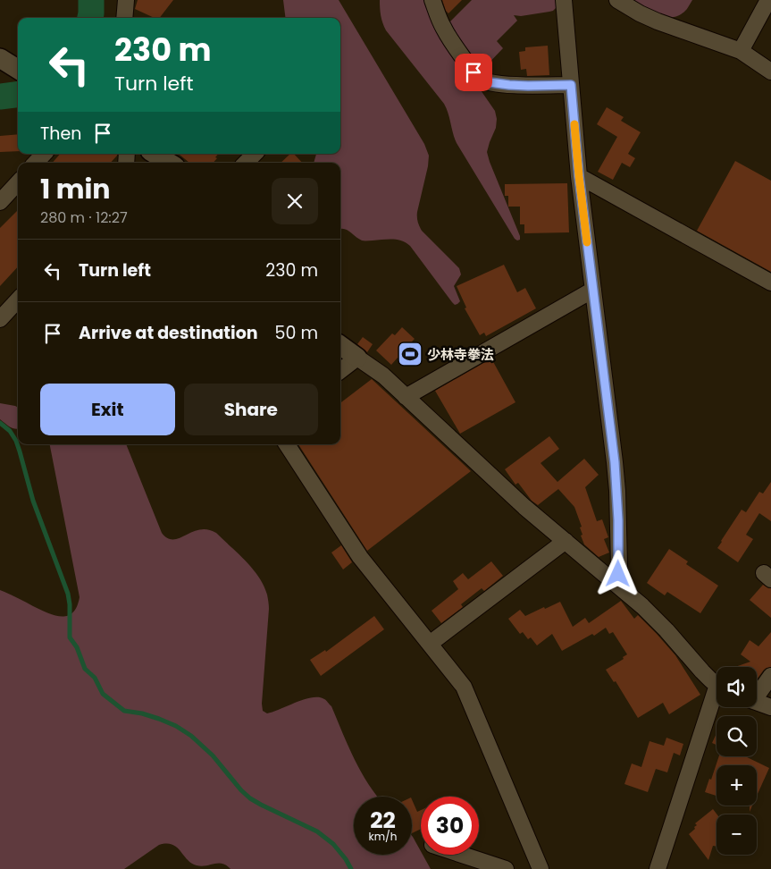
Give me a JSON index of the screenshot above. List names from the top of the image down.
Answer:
{
  "places": {
    "sports": ["少林寺拳法"]
  },
  "page": {
    "turn": ["230 m", "Turn left"],
    "then": "Then",
    "heading": ["1 min", "280 m · 12:27"],
    "list": [
      {
        "name": "Turn left",
        "value": "230 m"
      },
      {
        "name": "Arrive at destination",
        "value": "50 m"
      }
    ],
    "buttons": ["Exit", "Share"],
    "map_buttons": ["+", "−"],
    "speed": "22 km/h",
    "limit": "30"
  }
}
